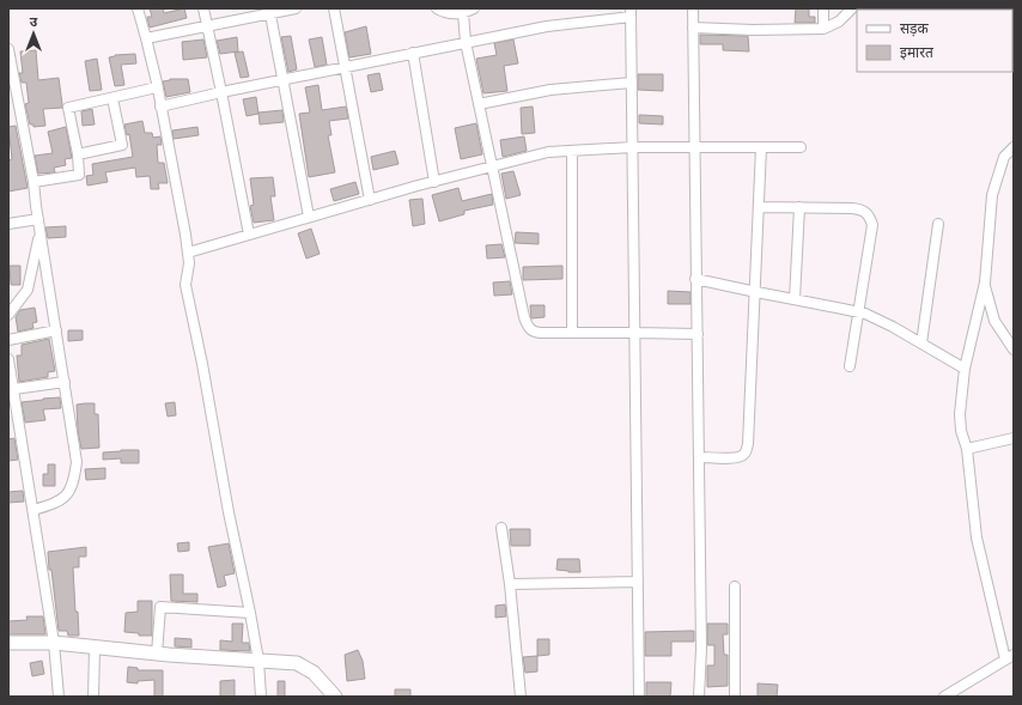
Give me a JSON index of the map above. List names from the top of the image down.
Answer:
{
  "legend": ["सड़क", "इमारत"],
  "north": "top"
}
